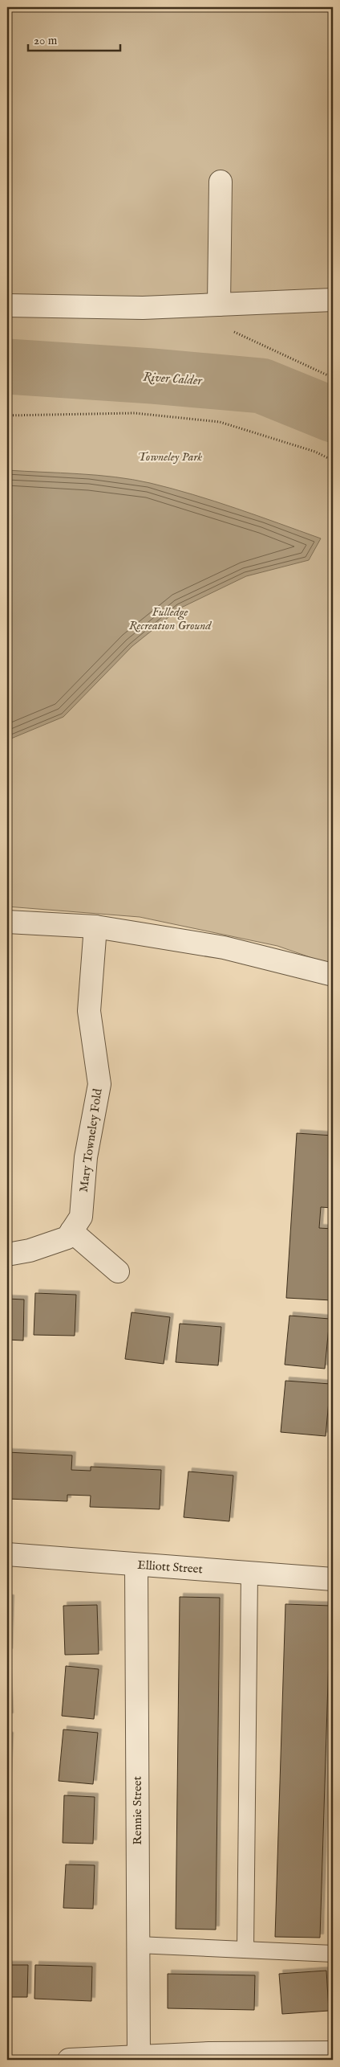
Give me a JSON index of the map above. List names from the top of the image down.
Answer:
{
  "streets": {
    "street": ["Mary Towneley Fold", "Elliott Street", "Rennie Street"]
  },
  "crossings": [
    ["Elliott Street", "Rennie Street"]
  ],
  "water": ["River Calder"],
  "parks": ["Towneley Park", "Fulledge Recreation Ground"],
  "scale_bar": "20 m"
}
